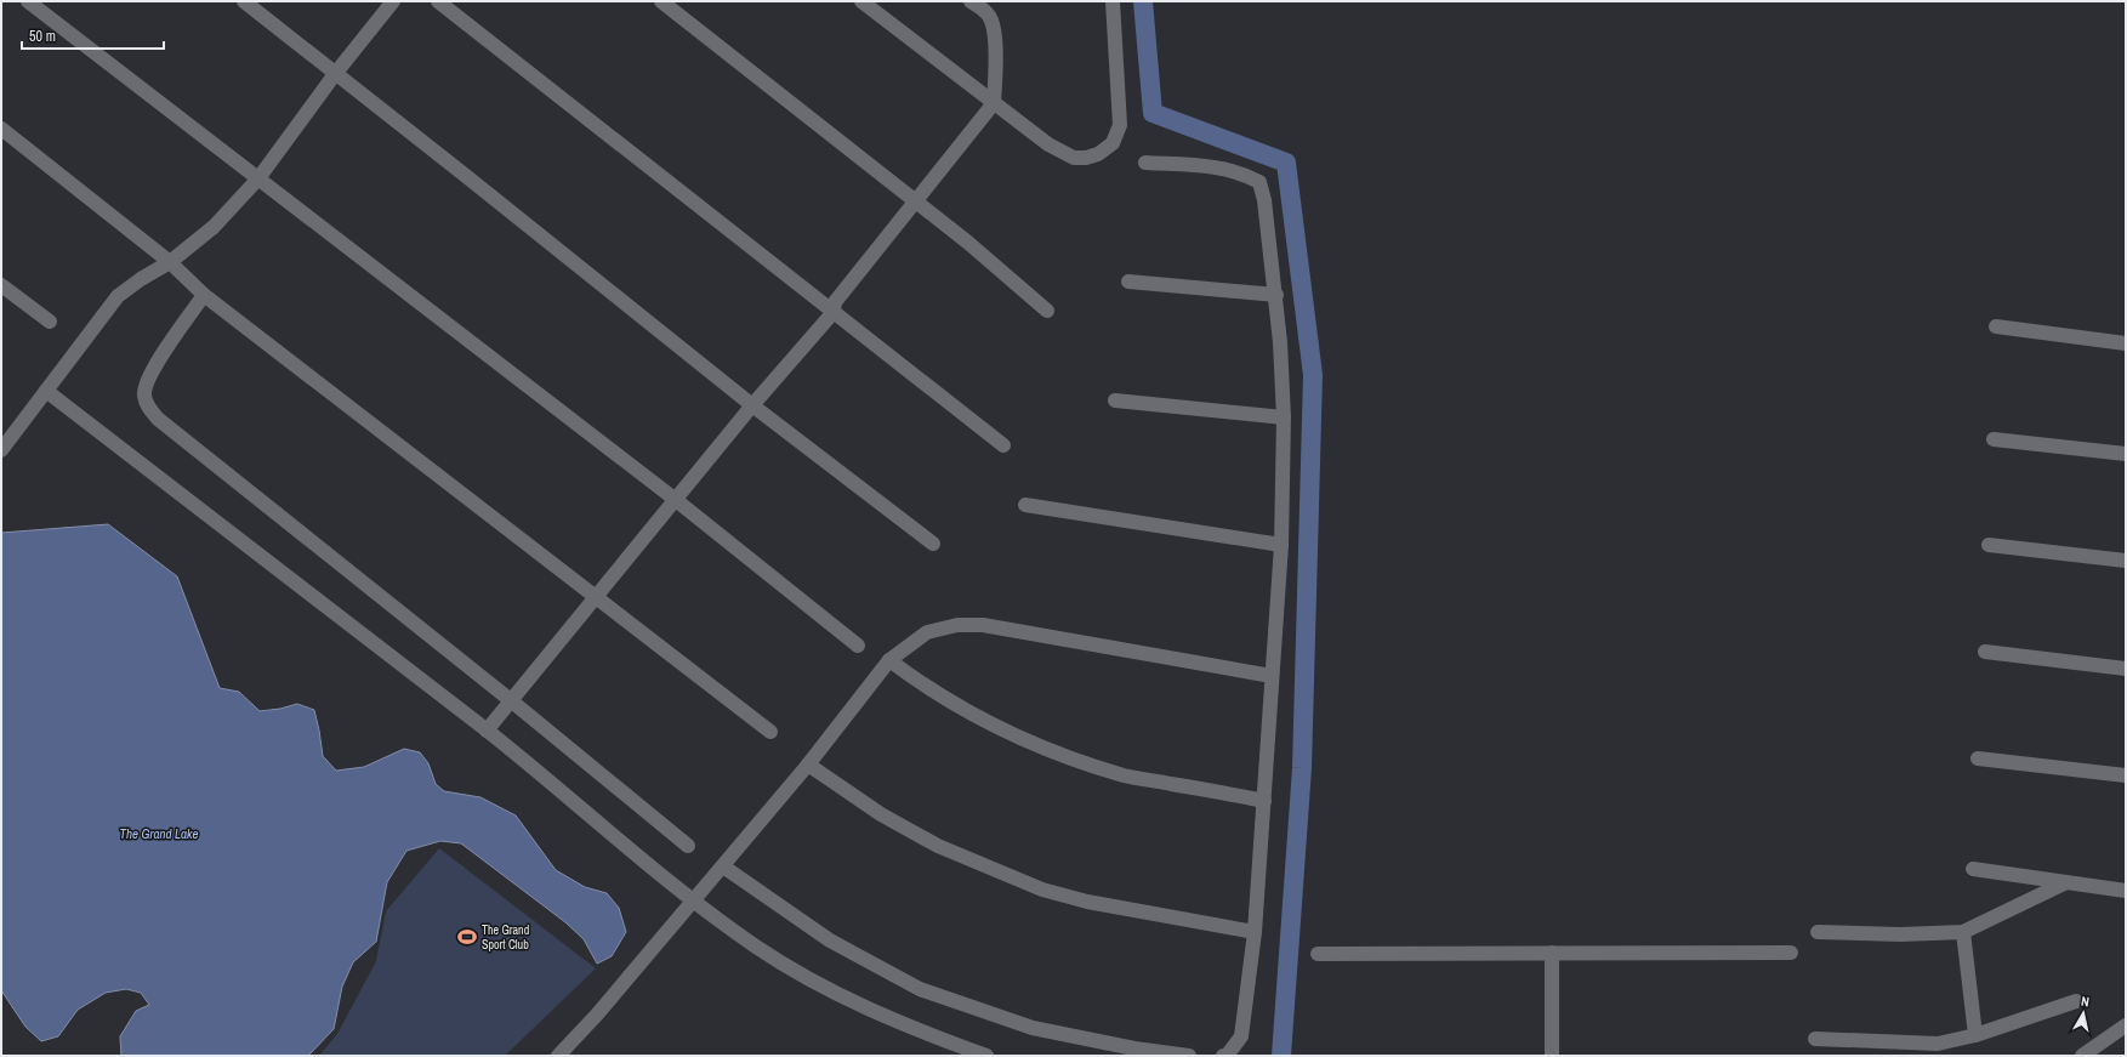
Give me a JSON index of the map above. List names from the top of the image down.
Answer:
{
  "water": ["The Grand Lake"],
  "places": {
    "sports": ["The Grand Sport Club"]
  },
  "scale_bar": "50 m",
  "north": "top"
}
